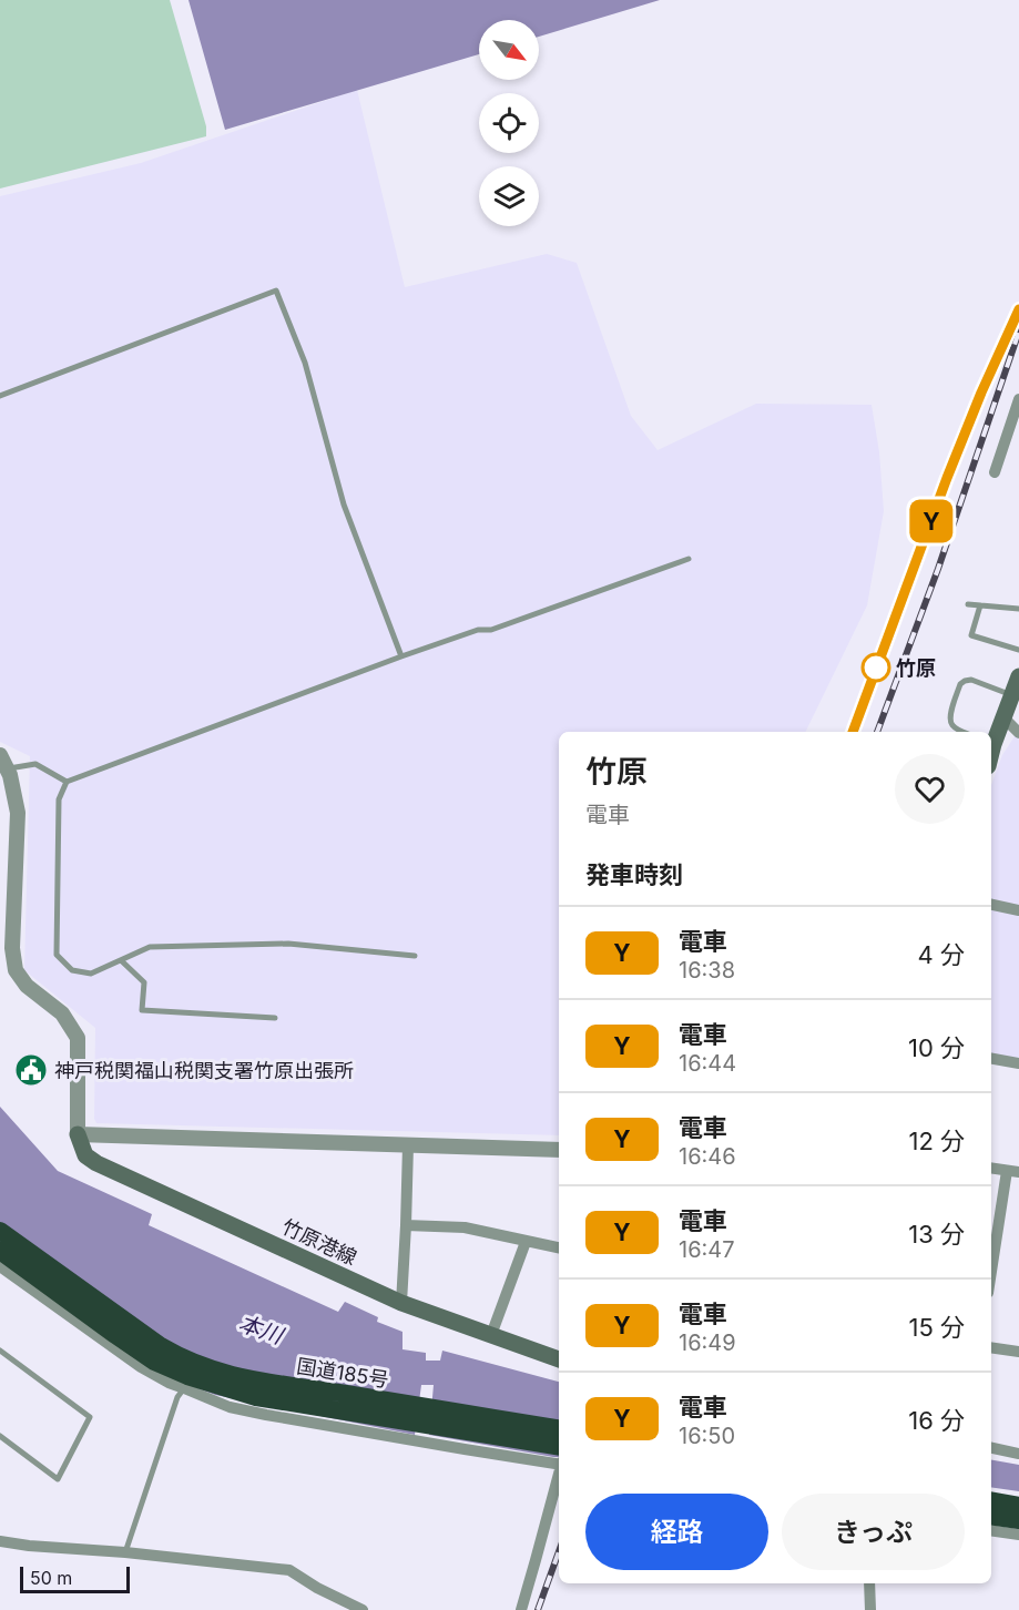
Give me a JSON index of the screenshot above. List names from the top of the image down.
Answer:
{
  "streets": {
    "highway": ["国道185号"],
    "main road": ["竹原港線"]
  },
  "water": ["本川"],
  "places": {
    "other": ["竹原"],
    "public building": ["神戸税関福山税関支署竹原出張所"]
  },
  "scale_bar": "50 m",
  "north": "bottom right",
  "page": {
    "on_map": "Y",
    "heading": [
      ["竹原", "電車"],
      "発車時刻"
    ],
    "list": [
      {
        "mark": "Y",
        "name": "電車",
        "note": "16:38",
        "value": "4 分"
      },
      {
        "mark": "Y",
        "name": "電車",
        "note": "16:44",
        "value": "10 分"
      },
      {
        "mark": "Y",
        "name": "電車",
        "note": "16:46",
        "value": "12 分"
      },
      {
        "mark": "Y",
        "name": "電車",
        "note": "16:47",
        "value": "13 分"
      },
      {
        "mark": "Y",
        "name": "電車",
        "note": "16:49",
        "value": "15 分"
      },
      {
        "mark": "Y",
        "name": "電車",
        "note": "16:50",
        "value": "16 分"
      }
    ],
    "buttons": ["経路", "きっぷ"],
    "scale": "50 m"
  }
}
